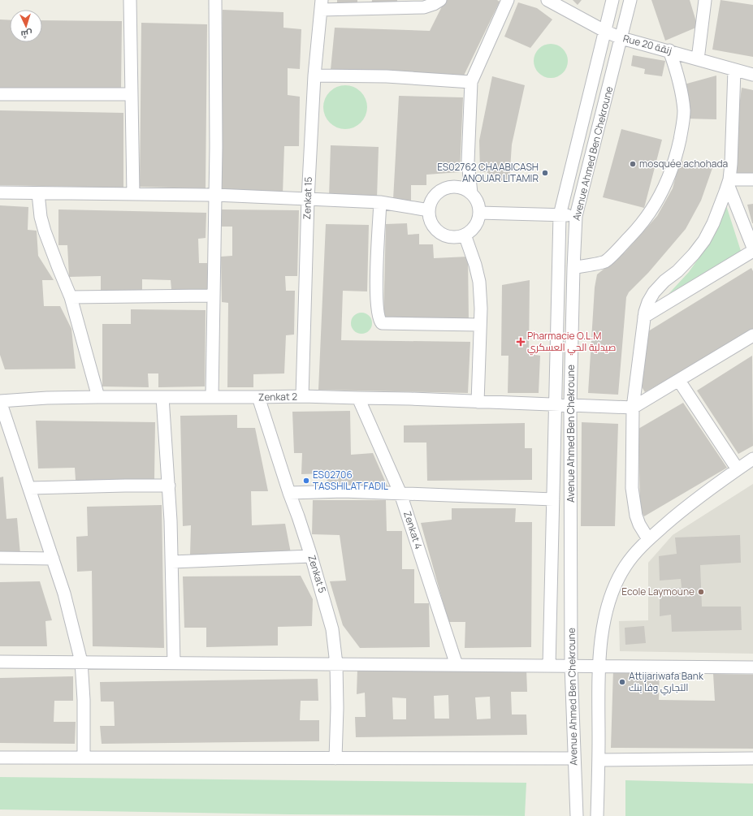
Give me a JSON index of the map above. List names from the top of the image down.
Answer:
{
  "streets": {
    "street": [
      "Rue 20 زنقة",
      "Avenue Ahmed Ben Chekroune",
      "Zenkat 15",
      "Zenkat 2",
      "Zenkat 4",
      "Zenkat 5"
    ]
  },
  "crossings": [
    ["Rue 20 زنقة", "Avenue Ahmed Ben Chekroune"],
    ["Avenue Ahmed Ben Chekroune", "Zenkat 2"],
    ["Zenkat 15", "Zenkat 2"],
    ["Zenkat 2", "Zenkat 4"],
    ["Zenkat 2", "Zenkat 5"]
  ],
  "places": {
    "other": [
      "mosquée achohada",
      "ES02762 CHAABICASH ANOUAR LITAMIR",
      "ES02706 TASSHILAT FADIL",
      "Ecole Laymoune",
      "Attijariwafa Bank التجاري وفا بنك"
    ],
    "health": ["Pharmacie O.L.M صيدلية الحي العسكري"]
  },
  "north": "bottom"
}
